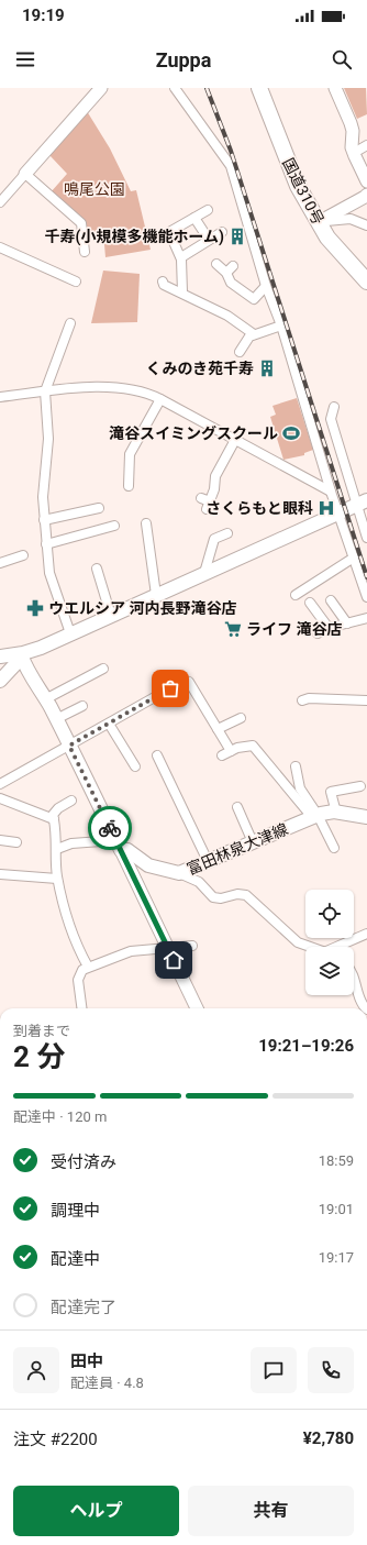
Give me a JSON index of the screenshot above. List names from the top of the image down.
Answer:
{
  "streets": {
    "highway": ["国道310号"],
    "main road": ["富田林泉大津線"]
  },
  "parks": ["鳴尾公園"],
  "places": {
    "building": ["千寿(小規模多機能ホーム)", "くみのき苑千寿"],
    "sports": ["滝谷スイミングスクール"],
    "hospital": ["さくらもと眼科"],
    "pharmacy": ["ウエルシア 河内長野滝谷店"],
    "supermarket": ["ライフ 滝谷店"]
  },
  "page": {
    "status": "19:19",
    "header": "Zuppa",
    "heading": ["2 分", "到着まで", "19:21–19:26"],
    "panel": [
      "田中",
      "配達員 · 4.8",
      "注文 #2200",
      "¥2,780"
    ],
    "bar": "配達中 · 120 m",
    "list": [
      ["受付済み", "18:59"],
      ["調理中", "19:01"],
      ["配達中", "19:17"],
      "配達完了"
    ],
    "buttons": ["ヘルプ", "共有"]
  }
}
